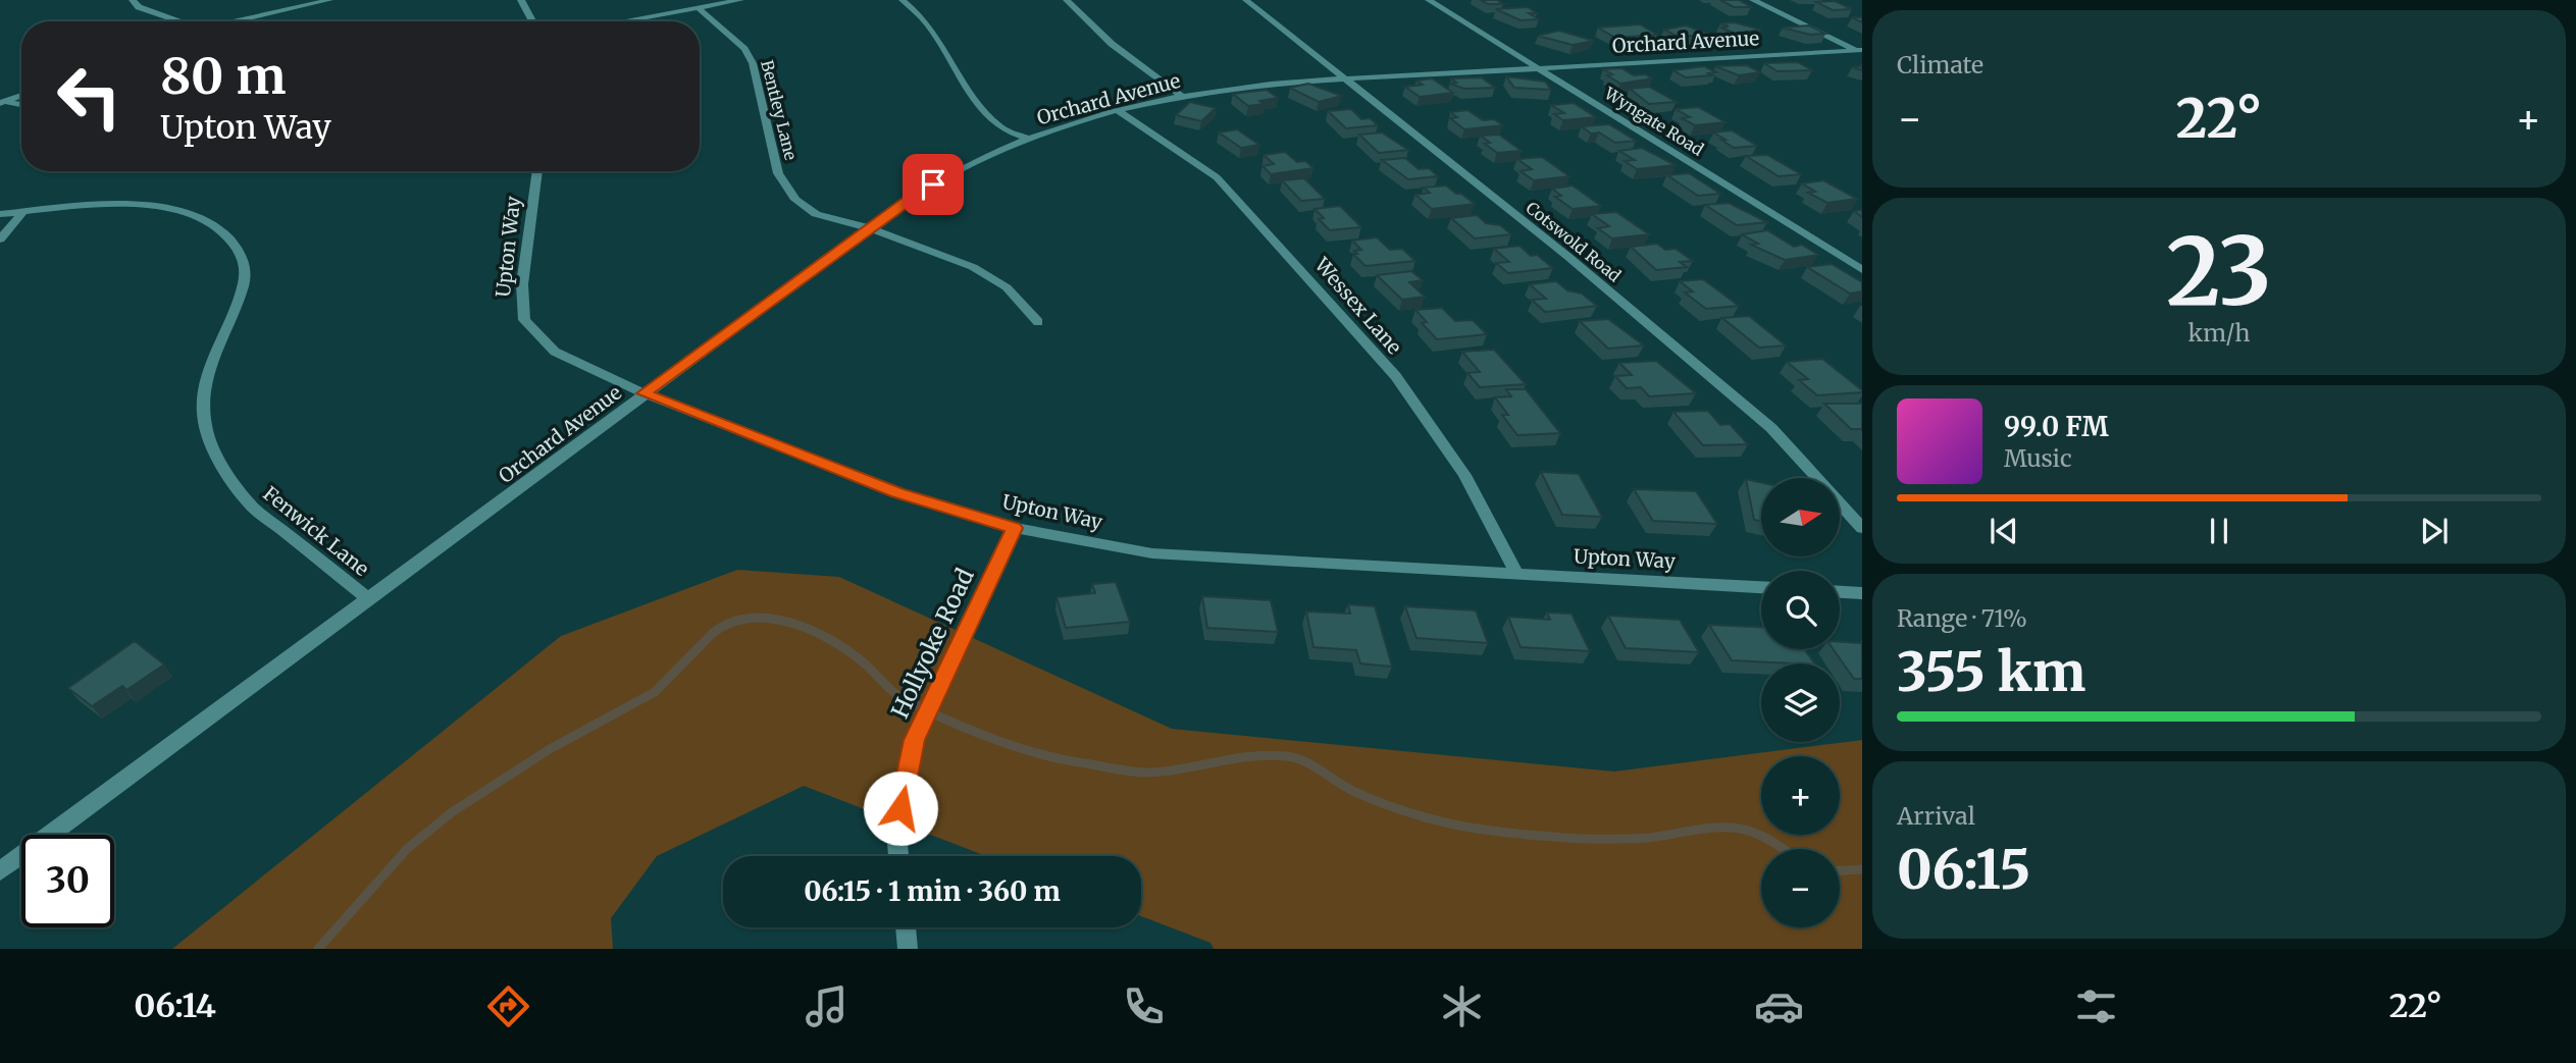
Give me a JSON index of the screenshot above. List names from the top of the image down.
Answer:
{
  "streets": {
    "street": [
      "Orchard Avenue",
      "Bentley Lane",
      "Wyngate Road",
      "Cotswold Road",
      "Upton Way",
      "Wessex Lane",
      "Fenwick Lane",
      "Hollyoke Road"
    ]
  },
  "crossings": [
    ["Orchard Avenue", "Bentley Lane"],
    ["Orchard Avenue", "Wyngate Road"],
    ["Orchard Avenue", "Cotswold Road"],
    ["Orchard Avenue", "Upton Way"],
    ["Orchard Avenue", "Wessex Lane"],
    ["Orchard Avenue", "Fenwick Lane"],
    ["Upton Way", "Wessex Lane"],
    ["Upton Way", "Hollyoke Road"]
  ],
  "north": "right",
  "page": {
    "tile": [
      "Climate",
      ["23", "km/h"],
      ["Range · 71%", "355 km"],
      ["Arrival", "06:15"]
    ],
    "turn": ["80 m", "Upton Way"],
    "heat": ["−", "22°", "+"],
    "song": ["99.0 FM", "Music"],
    "map_buttons": ["+", "−"],
    "limit": "30",
    "trip": "06:15 · 1 min · 360 m",
    "tabs": ["06:14", "22°"]
  }
}
